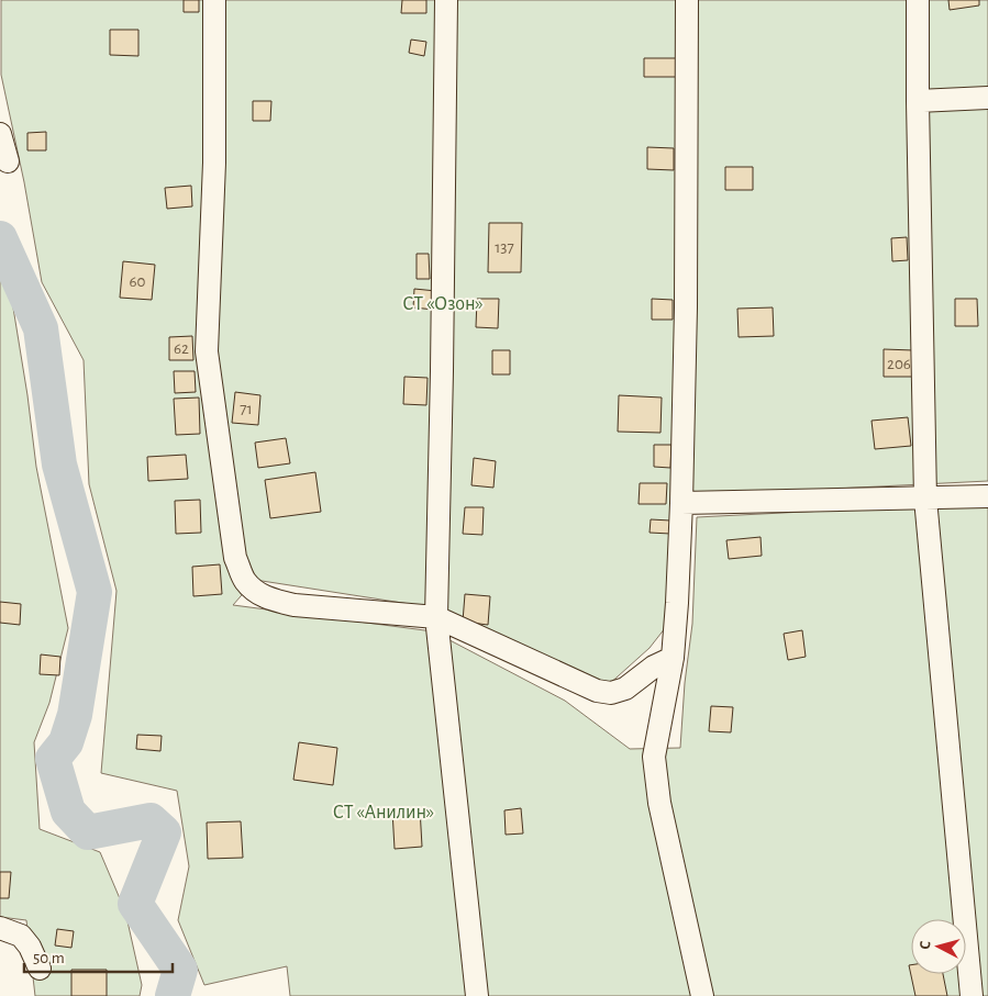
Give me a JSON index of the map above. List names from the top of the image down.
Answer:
{
  "parks": ["СТ «Озон»", "СТ «Анилин»"],
  "house_numbers": [
    "137",
    "60",
    "62",
    "206",
    "71"
  ],
  "scale_bar": "50 m",
  "north": "left"
}
